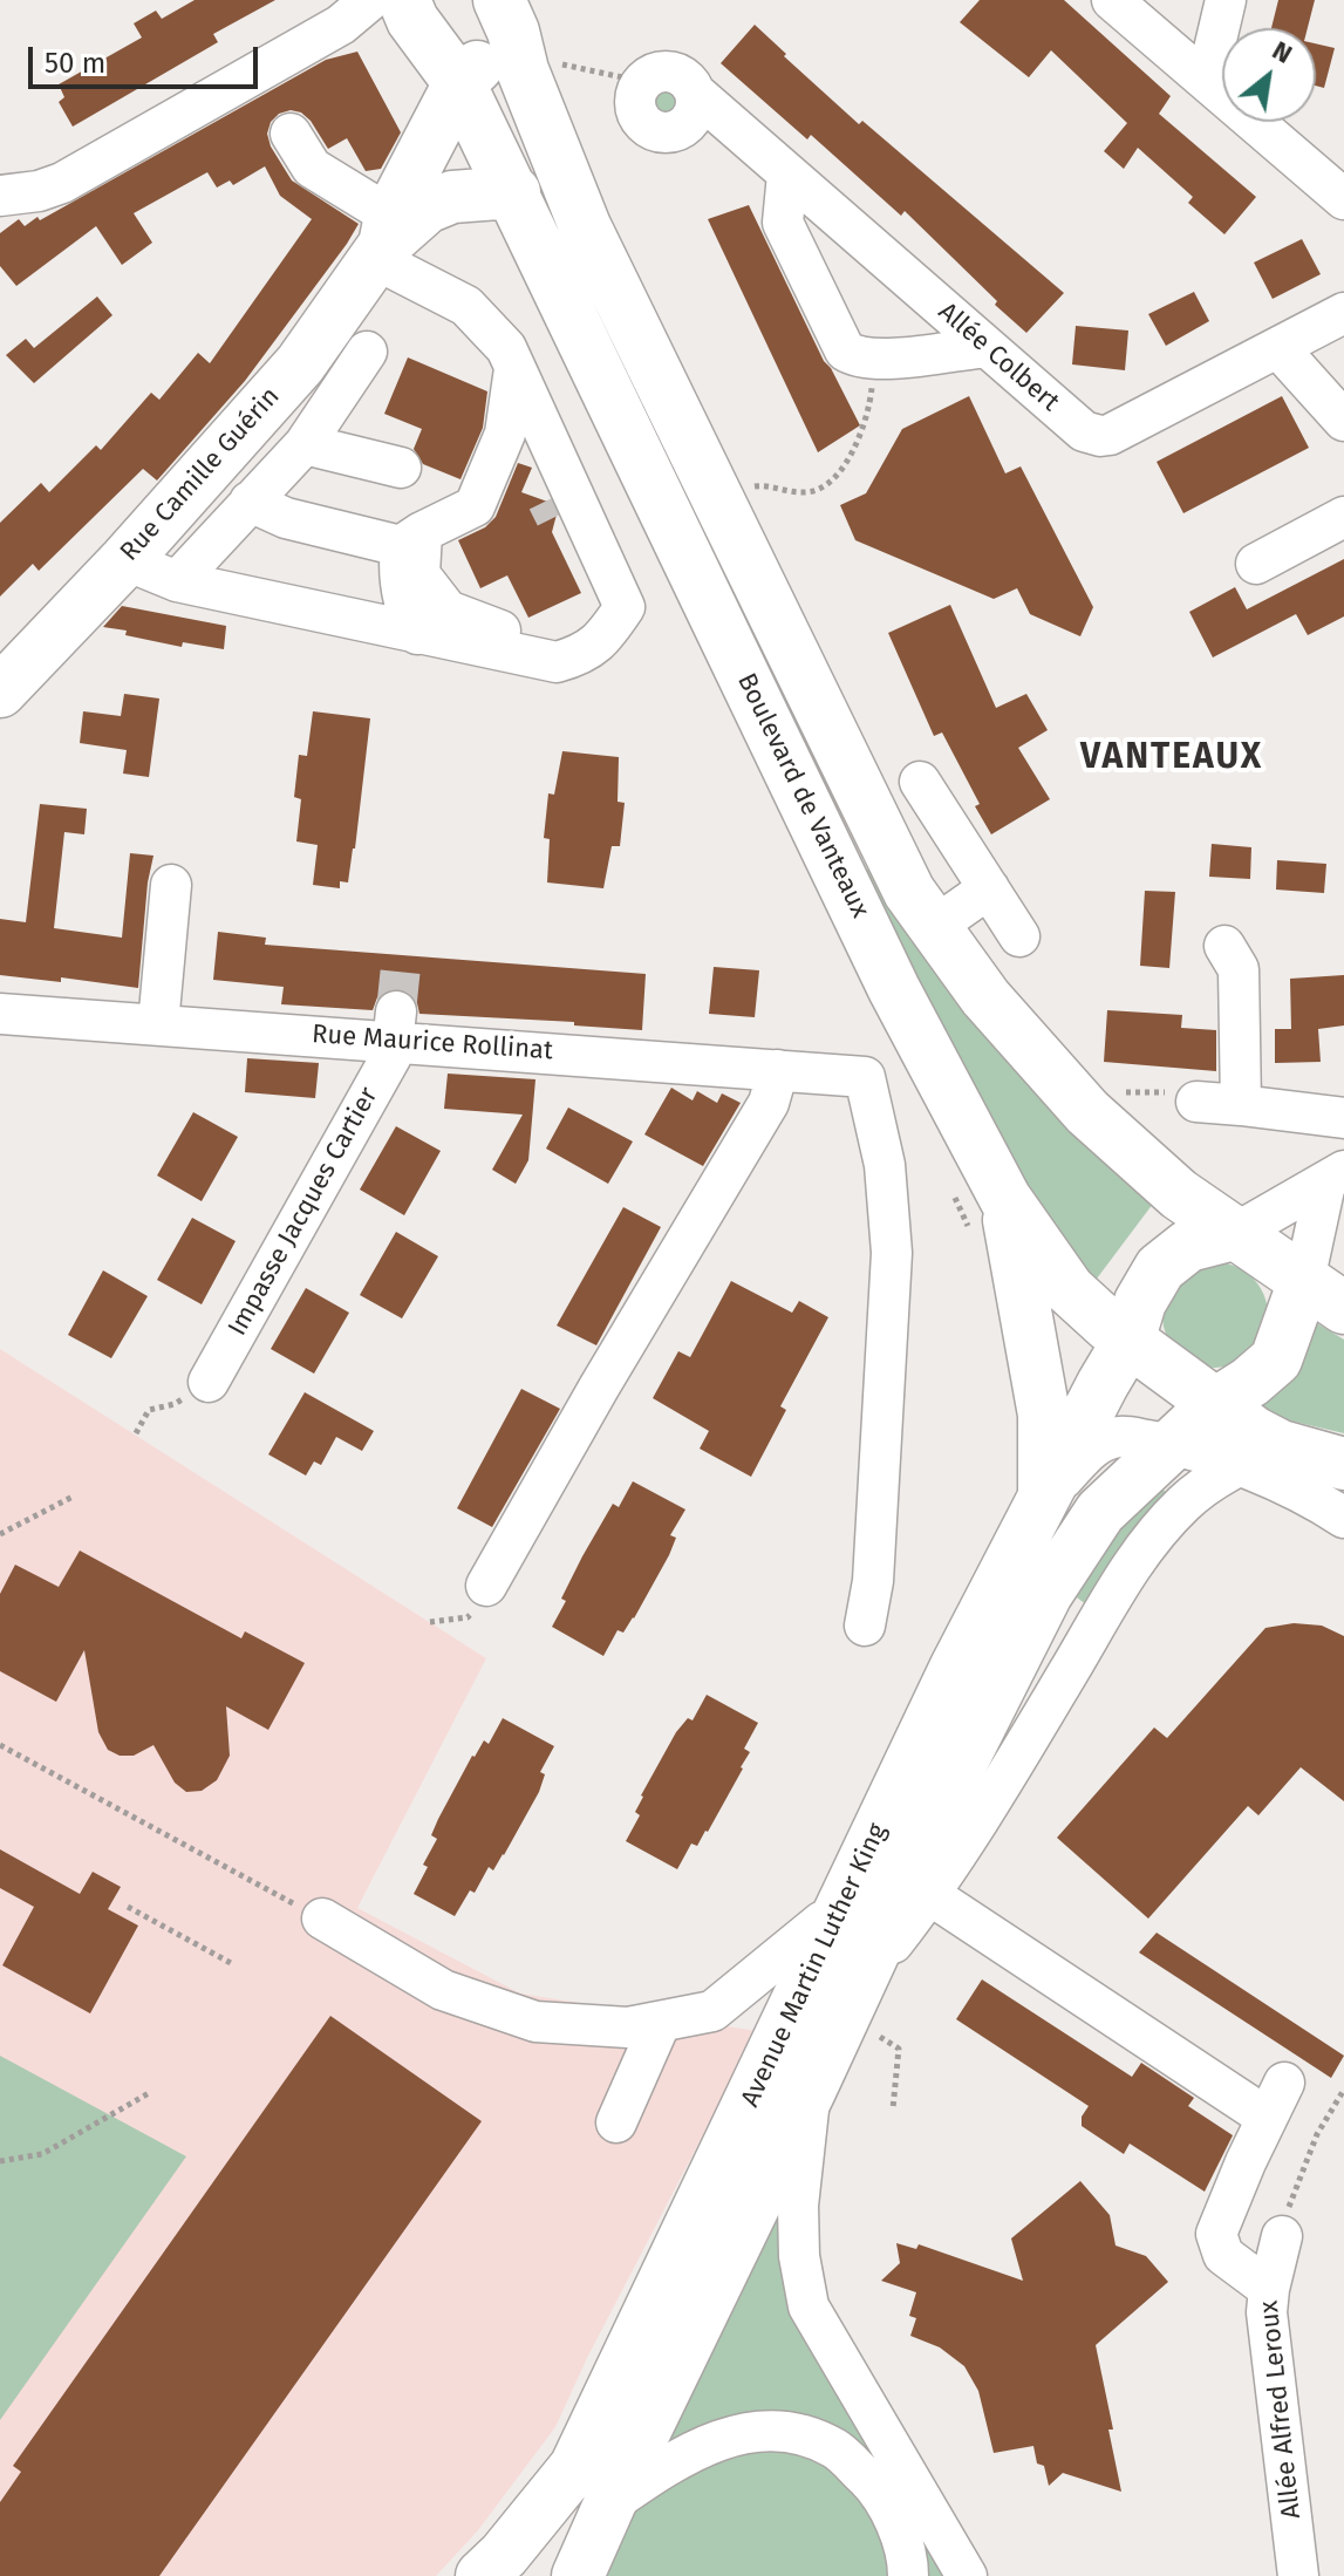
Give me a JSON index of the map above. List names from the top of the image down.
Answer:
{
  "streets": {
    "main road": ["Rue Camille Guérin", "Boulevard de Vanteaux", "Avenue Martin Luther King"],
    "street": [
      "Allée Colbert",
      "Rue Maurice Rollinat",
      "Impasse Jacques Cartier",
      "Allée Alfred Leroux"
    ]
  },
  "crossings": [
    ["Rue Camille Guérin", "Boulevard de Vanteaux"],
    ["Boulevard de Vanteaux", "Avenue Martin Luther King"],
    ["Rue Maurice Rollinat", "Impasse Jacques Cartier"]
  ],
  "districts": ["VANTEAUX"],
  "scale_bar": "50 m",
  "north": "top right"
}
